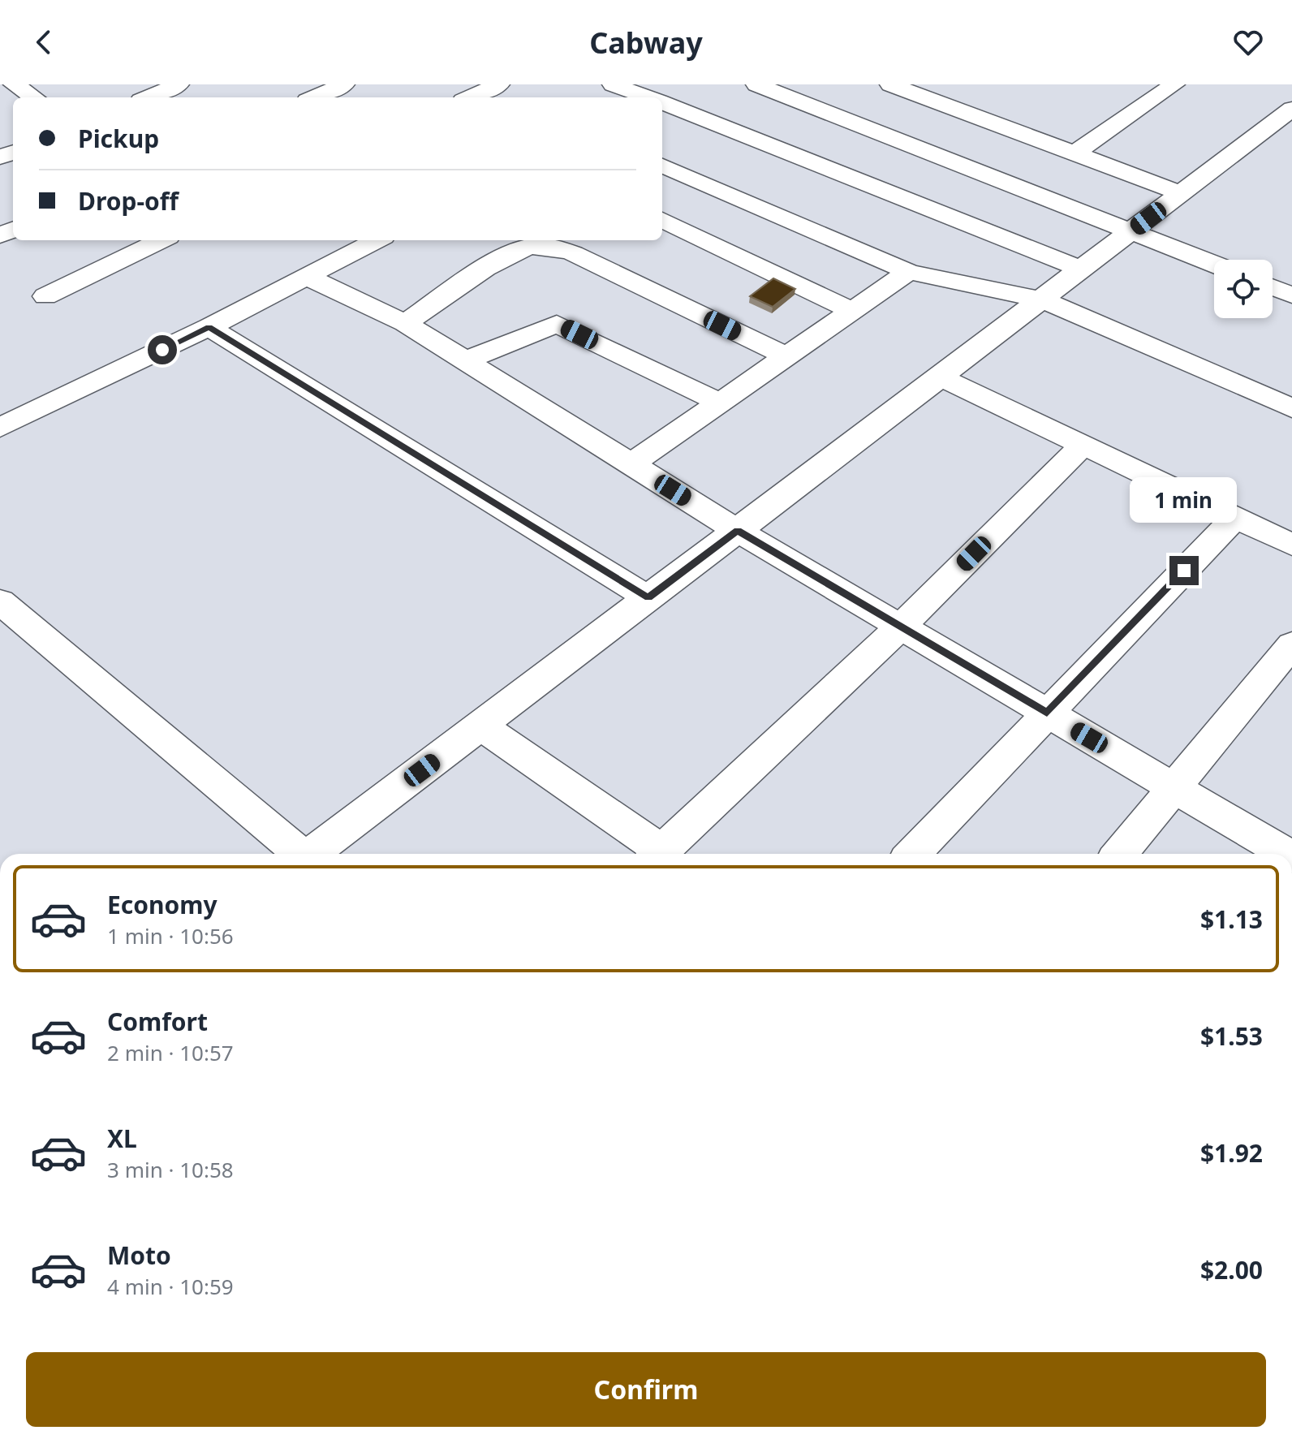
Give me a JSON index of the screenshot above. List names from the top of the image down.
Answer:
{
  "page": {
    "header": "Cabway",
    "banner": ["Pickup", "Drop-off"],
    "bubble": "1 min",
    "list": [
      {
        "name": "Economy",
        "note": "1 min · 10:56",
        "value": "$1.13"
      },
      {
        "name": "Comfort",
        "note": "2 min · 10:57",
        "value": "$1.53"
      },
      {
        "name": "XL",
        "note": "3 min · 10:58",
        "value": "$1.92"
      },
      {
        "name": "Moto",
        "note": "4 min · 10:59",
        "value": "$2.00"
      }
    ],
    "buttons": "Confirm"
  }
}
